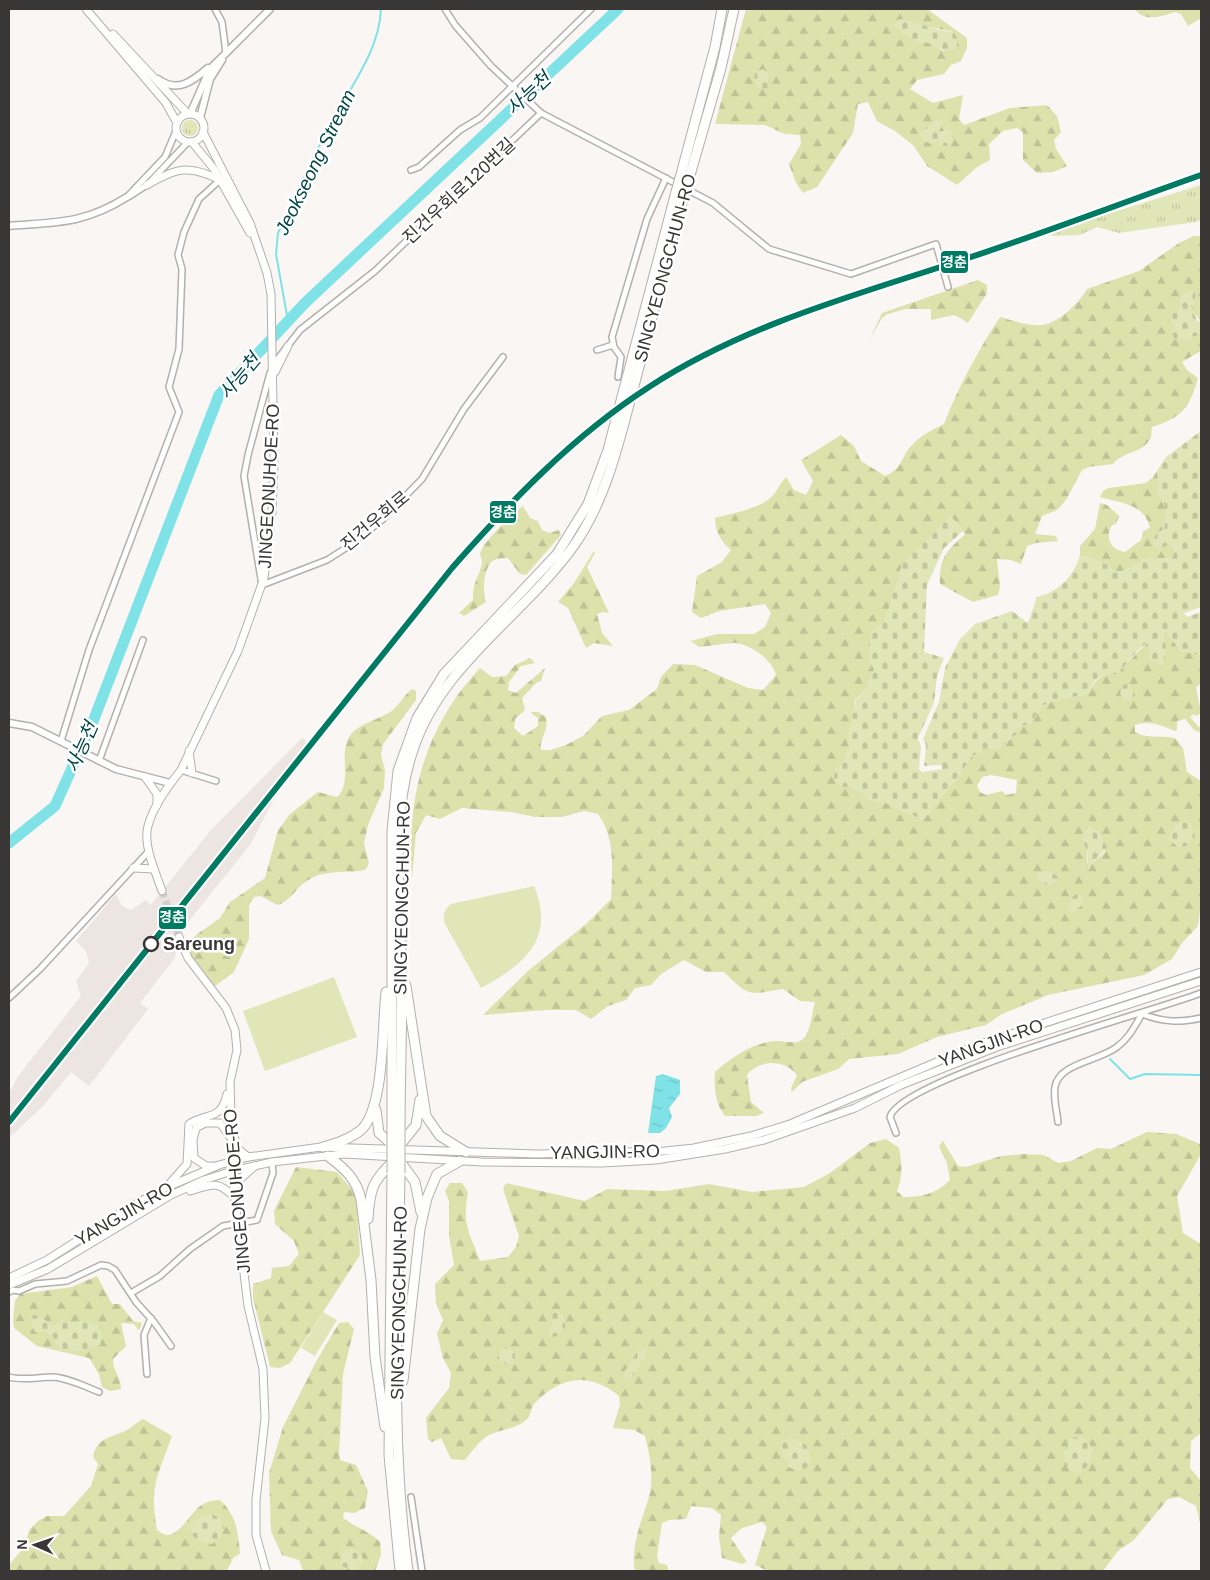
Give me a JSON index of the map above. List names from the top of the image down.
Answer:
{
  "streets": {
    "highway": ["SINGYEONGCHUN-RO"],
    "main road": ["JINGEONUHOE-RO", "YANGJIN-RO"],
    "street": ["진건우회로120번길", "진건우회로"]
  },
  "crossings": [
    ["진건우회로120번길", "JINGEONUHOE-RO"],
    ["JINGEONUHOE-RO", "진건우회로"],
    ["JINGEONUHOE-RO", "YANGJIN-RO"]
  ],
  "water": ["사능천", "Jeokseong Stream"],
  "places": ["Sareung"],
  "lines": ["transit line 경춘"],
  "north": "left"
}
